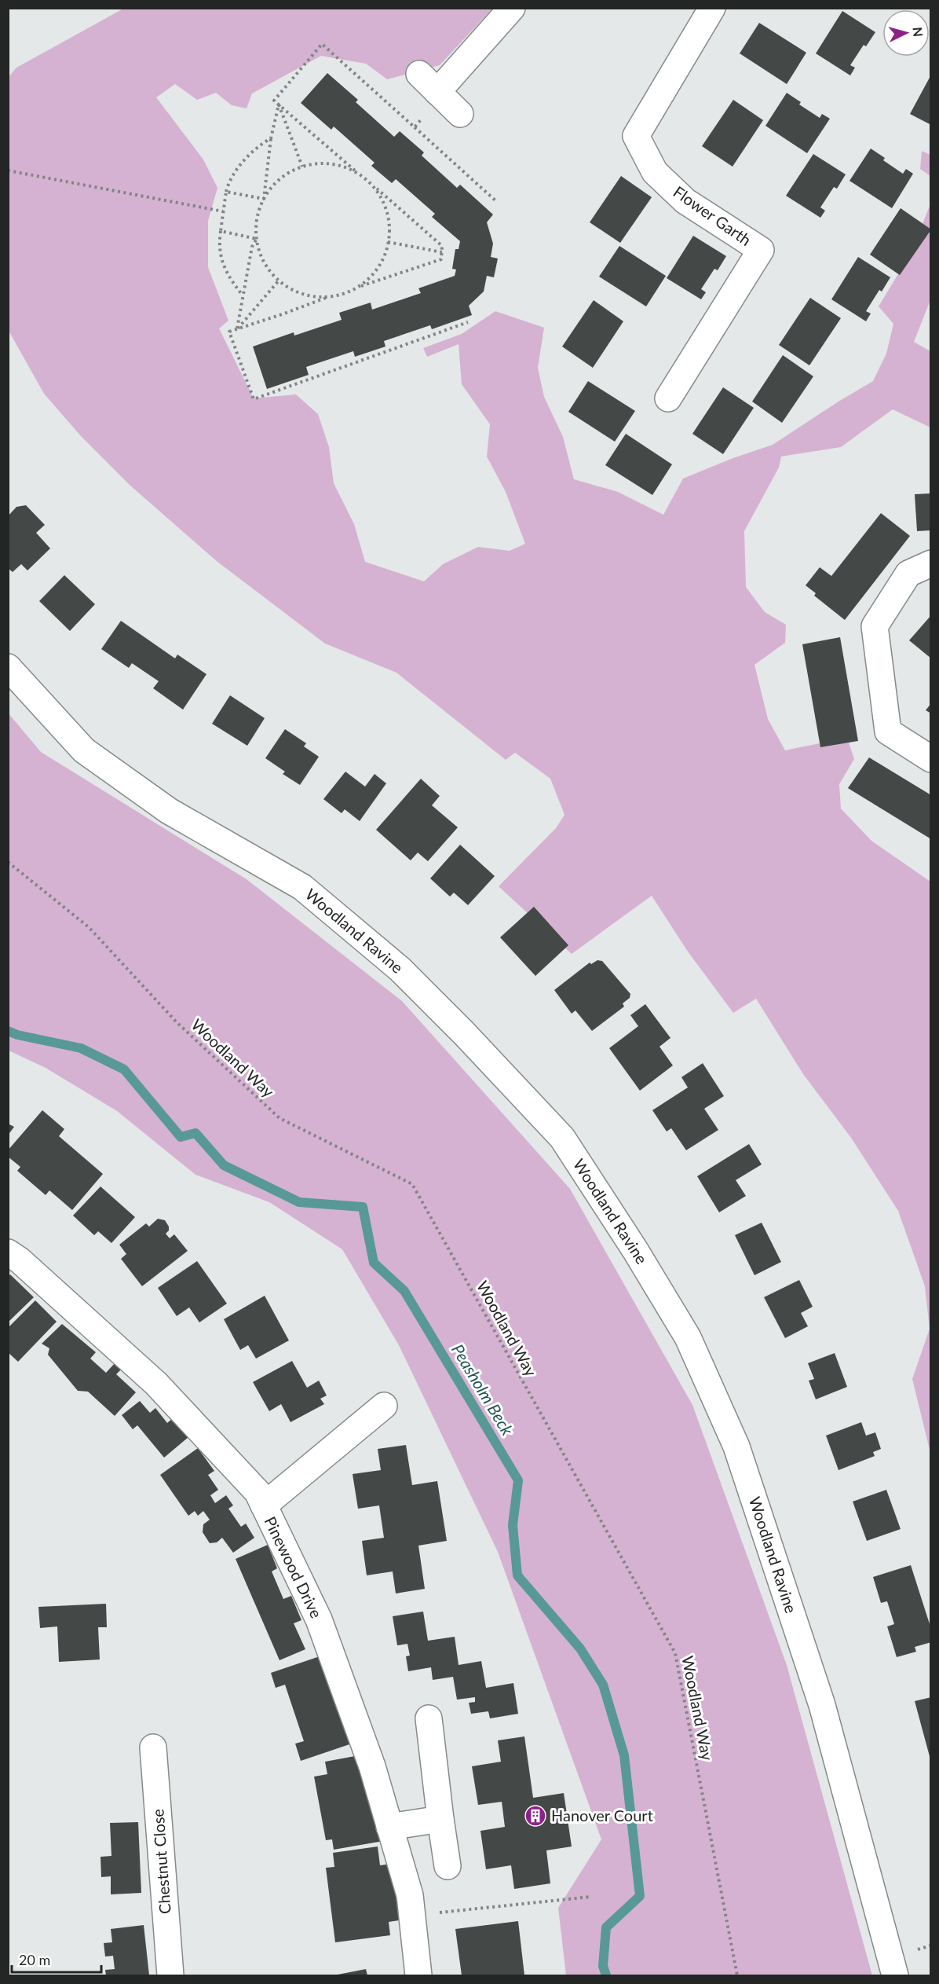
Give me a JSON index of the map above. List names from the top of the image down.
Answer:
{
  "streets": {
    "street": [
      "Flower Garth",
      "Woodland Ravine",
      "Pinewood Drive",
      "Chestnut Close"
    ],
    "path": ["Woodland Way"]
  },
  "water": ["Peasholm Beck"],
  "places": {
    "building": ["Hanover Court"]
  },
  "scale_bar": "20 m",
  "north": "right"
}
